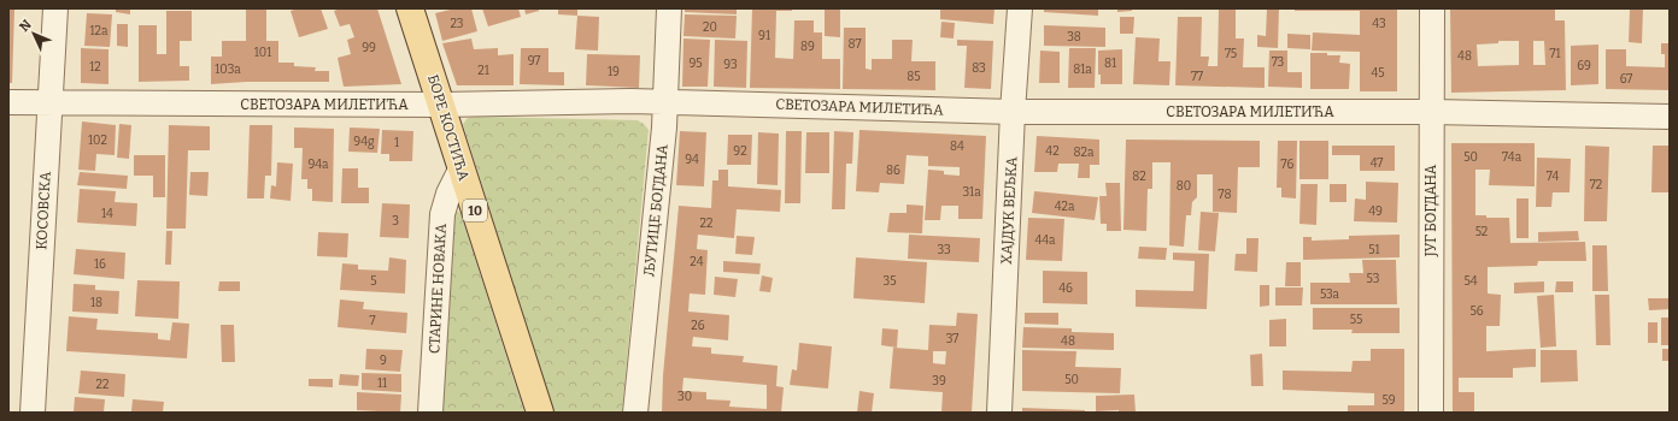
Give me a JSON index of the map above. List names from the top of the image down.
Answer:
{
  "streets": {
    "main road": ["БОРЕ КОСТИЋА", "10"],
    "street": [
      "СВЕТОЗАРА МИЛЕТИЋА",
      "КОСОВСКА",
      "ЉУТИЦЕ БОГДАНА",
      "ХАЈДУК ВЕЉКА",
      "ЈУГ БОГДАНА",
      "СТАРИНЕ НОВАКА"
    ]
  },
  "crossings": [
    ["СВЕТОЗАРА МИЛЕТИЋА", "БОРЕ КОСТИЋА"],
    ["СВЕТОЗАРА МИЛЕТИЋА", "КОСОВСКА"],
    ["СВЕТОЗАРА МИЛЕТИЋА", "ЉУТИЦЕ БОГДАНА"],
    ["СВЕТОЗАРА МИЛЕТИЋА", "ХАЈДУК ВЕЉКА"],
    ["СВЕТОЗАРА МИЛЕТИЋА", "ЈУГ БОГДАНА"],
    ["БОРЕ КОСТИЋА", "СТАРИНЕ НОВАКА"]
  ],
  "house_numbers": [
    "23",
    "43",
    "20",
    "12a",
    "91",
    "38",
    "87",
    "89",
    "99",
    "101",
    "75",
    "71",
    "48",
    "97",
    "73",
    "95",
    "81",
    "93",
    "69",
    "12",
    "83",
    "103a",
    "81a",
    "21",
    "19",
    "45",
    "85",
    "77",
    "67",
    "102",
    "94g",
    "1",
    "84",
    "92",
    "42",
    "82a",
    "50",
    "74a",
    "94",
    "47",
    "94a",
    "76",
    "86",
    "82",
    "74",
    "72",
    "80",
    "31a",
    "78",
    "42a",
    "49",
    "14",
    "3",
    "22",
    "52",
    "44a",
    "33",
    "51",
    "24",
    "16",
    "53",
    "5",
    "35",
    "54",
    "46",
    "53a",
    "18",
    "56",
    "55",
    "7",
    "26",
    "37",
    "48",
    "9",
    "50",
    "39",
    "11",
    "22",
    "30",
    "59"
  ],
  "north": "top left"
}
